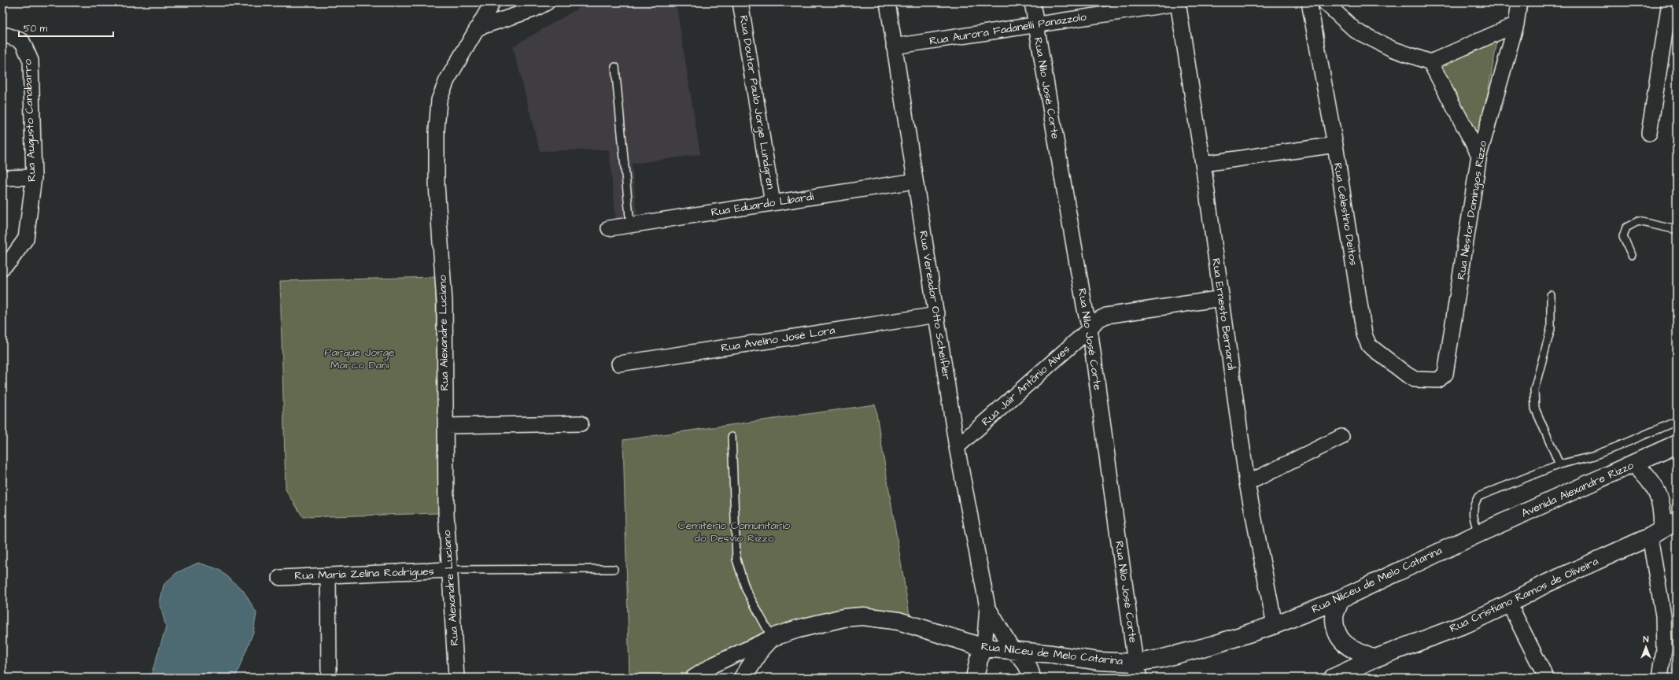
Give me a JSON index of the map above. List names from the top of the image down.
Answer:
{
  "streets": {
    "street": [
      "Rua Aurora Fadanelli Panazzolo",
      "Rua Nilo José Corte",
      "Rua Doutor Paulo Jorge Lundgren",
      "Rua Augusto Canabarro",
      "Rua Eduardo Libardi",
      "Rua Nestor Domingos Rizzo",
      "Rua Celestino Deitos",
      "Rua Vereador Otto Scheifler",
      "Rua Ernesto Bernardi",
      "Rua Alexandre Luciano",
      "Rua Avelino José Lora",
      "Rua Jair Antônio Alves",
      "Avenida Alexandre Rizzo",
      "Rua Maria Zelina Rodrigues",
      "Rua Nilceu de Melo Catarina",
      "Rua Cristiano Ramos de Oliveira"
    ]
  },
  "crossings": [
    ["Rua Aurora Fadanelli Panazzolo", "Rua Nilo José Corte"],
    ["Rua Aurora Fadanelli Panazzolo", "Rua Vereador Otto Scheifler"],
    ["Rua Aurora Fadanelli Panazzolo", "Rua Ernesto Bernardi"],
    ["Rua Nilo José Corte", "Rua Jair Antônio Alves"],
    ["Rua Nilo José Corte", "Rua Nilceu de Melo Catarina"],
    ["Rua Doutor Paulo Jorge Lundgren", "Rua Eduardo Libardi"],
    ["Rua Eduardo Libardi", "Rua Vereador Otto Scheifler"],
    ["Rua Nestor Domingos Rizzo", "Rua Celestino Deitos"],
    ["Rua Vereador Otto Scheifler", "Rua Avelino José Lora"],
    ["Rua Vereador Otto Scheifler", "Rua Jair Antônio Alves"],
    ["Rua Vereador Otto Scheifler", "Rua Nilceu de Melo Catarina"],
    ["Rua Ernesto Bernardi", "Rua Jair Antônio Alves"],
    ["Rua Ernesto Bernardi", "Rua Nilceu de Melo Catarina"],
    ["Rua Alexandre Luciano", "Rua Maria Zelina Rodrigues"],
    ["Avenida Alexandre Rizzo", "Rua Nilceu de Melo Catarina"]
  ],
  "parks": ["Parque Jorge Marco Dani", "Cemitério Comunitário do Desvio Rizzo"],
  "scale_bar": "50 m",
  "north": "top"
}
